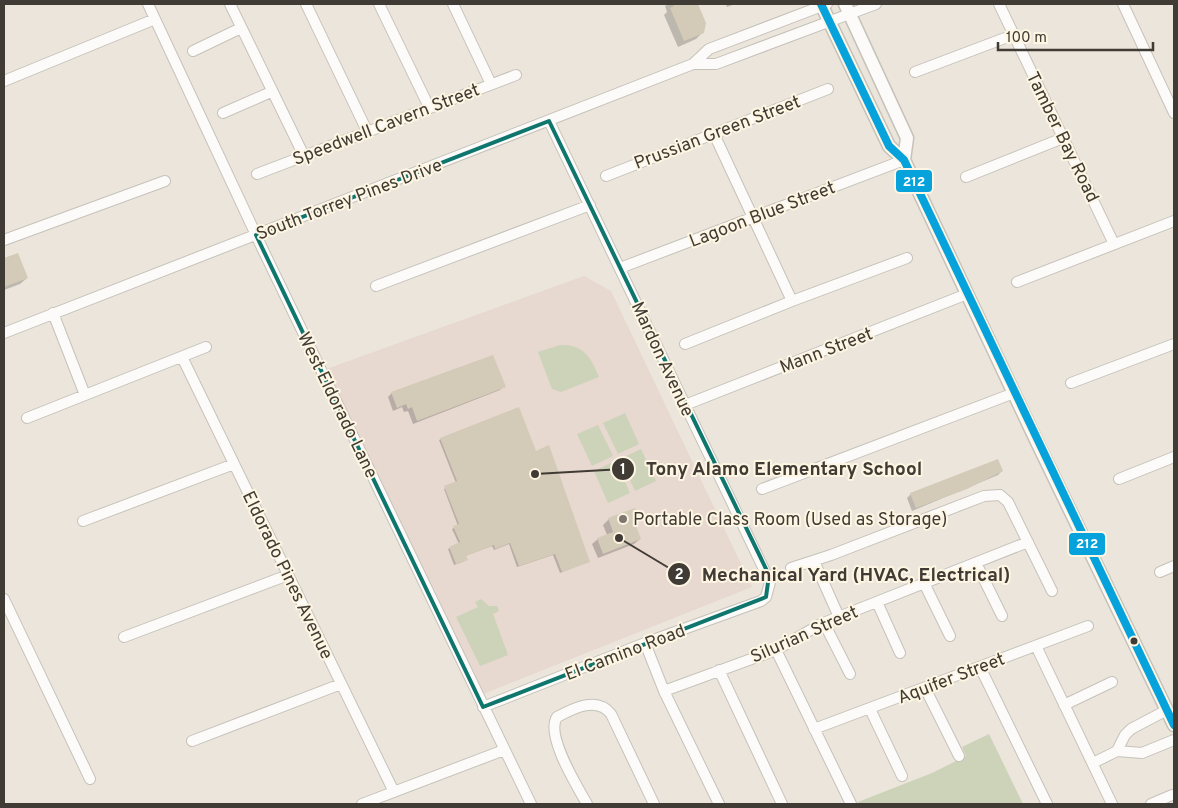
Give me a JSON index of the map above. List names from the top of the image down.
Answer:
{
  "streets": {
    "street": [
      "Speedwell Cavern Street",
      "Prussian Green Street",
      "Tamber Bay Road",
      "South Torrey Pines Drive",
      "Lagoon Blue Street",
      "Mann Street",
      "Mardon Avenue",
      "West Eldorado Lane",
      "Eldorado Pines Avenue",
      "Silurian Street",
      "El Camino Road",
      "Aquifer Street"
    ]
  },
  "crossings": [
    ["South Torrey Pines Drive", "Mardon Avenue"],
    ["South Torrey Pines Drive", "West Eldorado Lane"],
    ["Lagoon Blue Street", "Mardon Avenue"],
    ["Mann Street", "Mardon Avenue"],
    ["Mardon Avenue", "El Camino Road"],
    ["West Eldorado Lane", "El Camino Road"]
  ],
  "places": ["Tony Alamo Elementary School", "Portable Class Room (Used as Storage)", "Mechanical Yard (HVAC, Electrical)"],
  "lines": ["transit line 212"],
  "scale_bar": "100 m"
}
